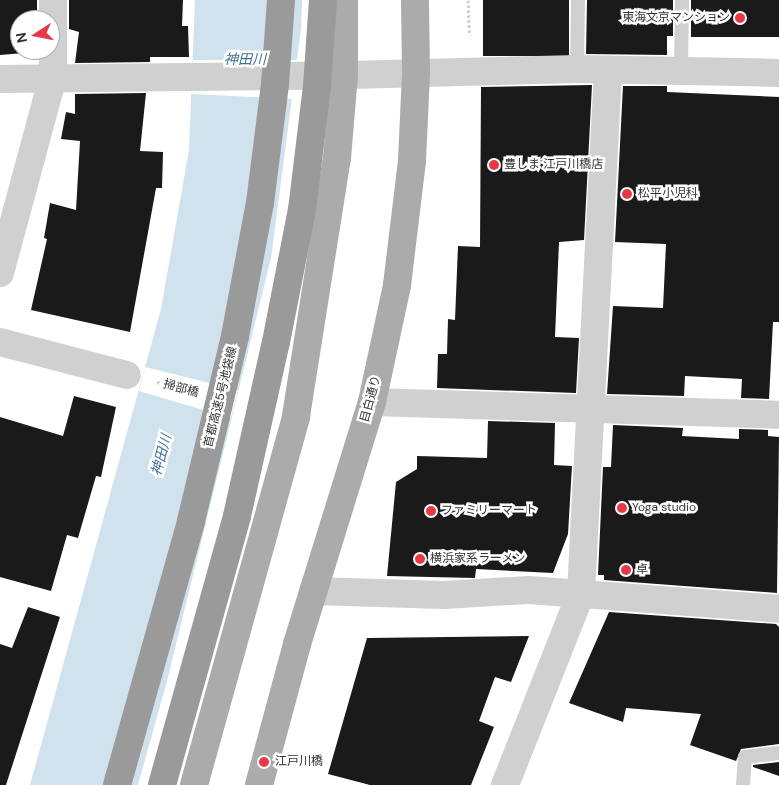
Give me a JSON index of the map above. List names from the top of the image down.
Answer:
{
  "streets": {
    "highway": ["首都高速5号池袋線"],
    "main road": ["目白通り"],
    "path": ["掃部橋"]
  },
  "water": ["神田川"],
  "places": [
    "東海文京マンション",
    "豊しま 江戸川橋店",
    "松平小児科",
    "Yoga studio",
    "ファミリーマート",
    "横浜家系ラーメン",
    "卓",
    "江戸川橋"
  ],
  "north": "left"
}
